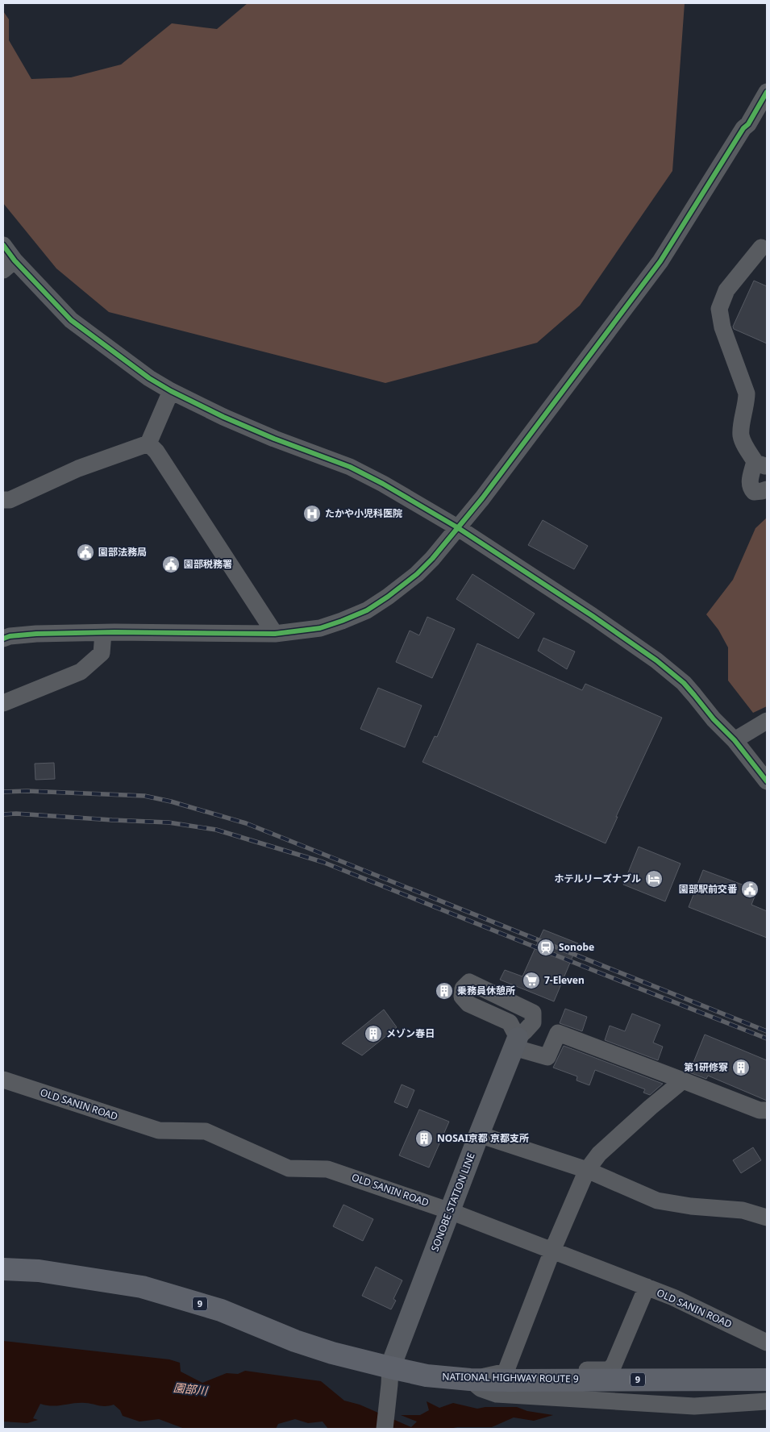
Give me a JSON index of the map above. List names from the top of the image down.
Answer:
{
  "streets": {
    "highway": ["9", "NATIONAL HIGHWAY ROUTE 9"],
    "main road": ["SONOBE STATION LINE"],
    "street": ["OLD SANIN ROAD"]
  },
  "crossings": [
    ["OLD SANIN ROAD", "SONOBE STATION LINE"],
    ["SONOBE STATION LINE", "NATIONAL HIGHWAY ROUTE 9"]
  ],
  "water": ["園部川"],
  "places": {
    "hospital": ["たかや小児科医院"],
    "public building": ["園部法務局", "園部税務署", "園部駅前交番"],
    "hotel": ["ホテルリーズナブル"],
    "station": ["Sonobe"],
    "supermarket": ["7-Eleven"],
    "building": [
      "乗務員休憩所",
      "メゾン春日",
      "第1研修寮",
      "NOSAI京都 京都支所"
    ]
  }
}
